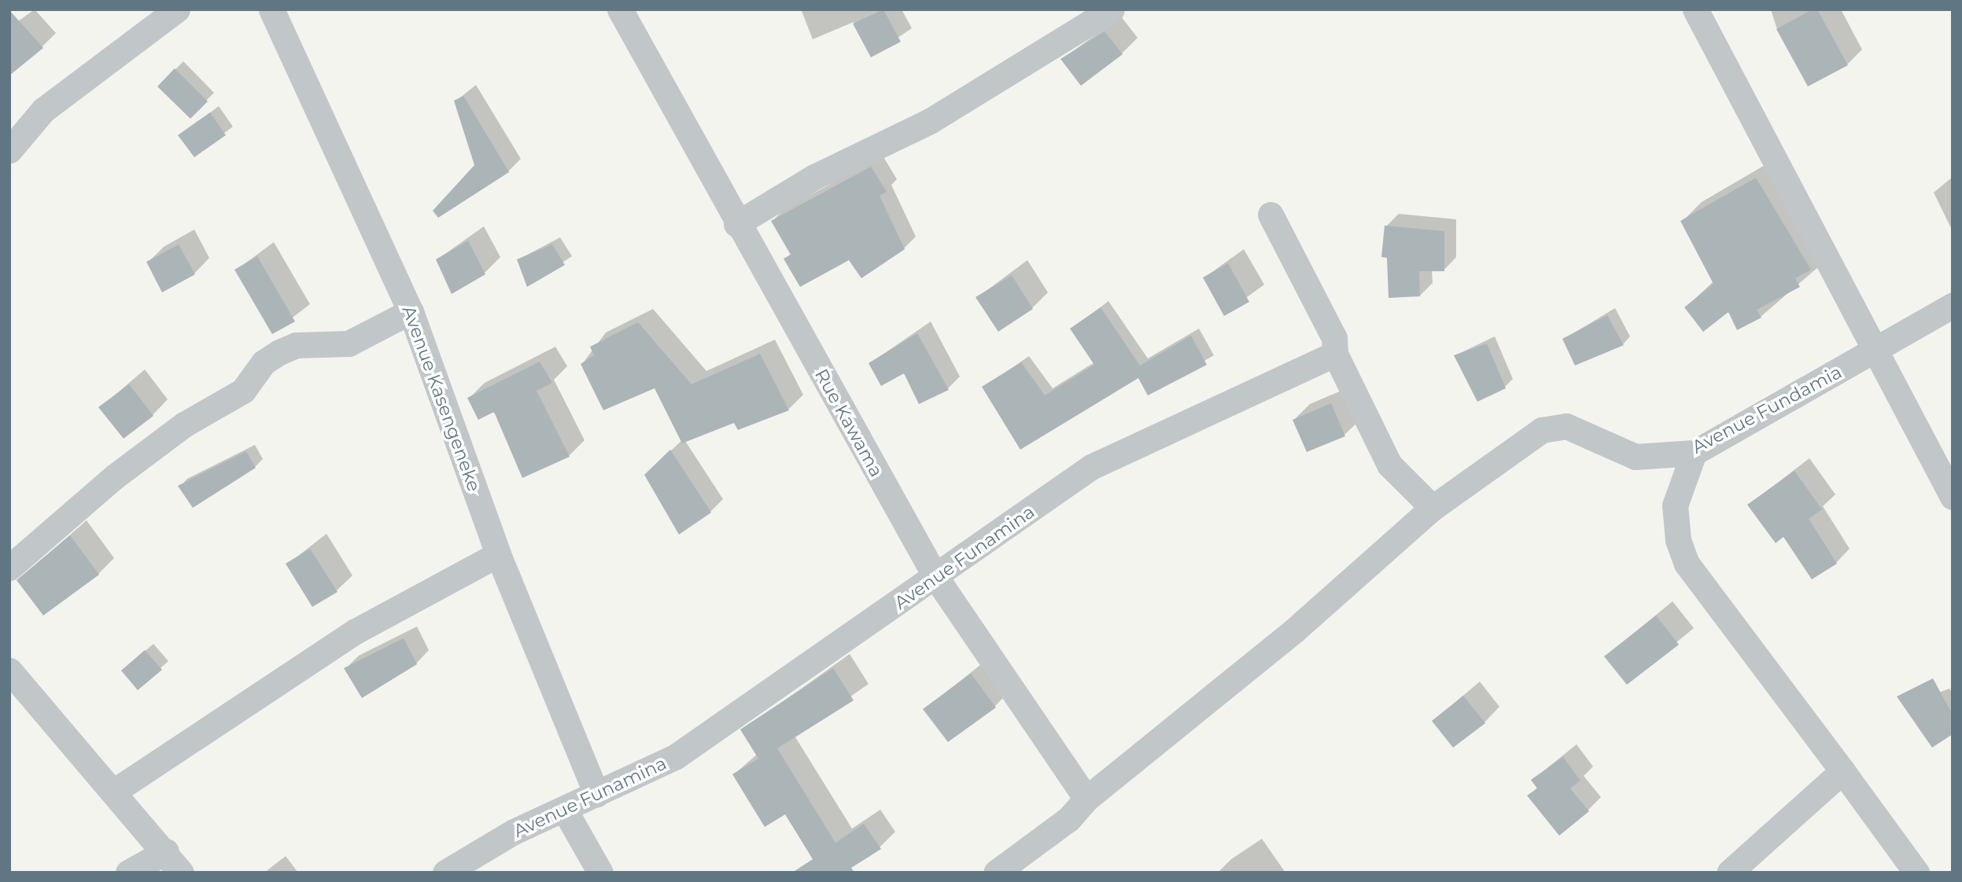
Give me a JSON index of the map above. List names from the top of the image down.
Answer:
{
  "streets": {
    "street": [
      "Avenue Kasengeneke",
      "Avenue Fundamia",
      "Rue Kawama",
      "Avenue Funamina"
    ]
  },
  "crossings": [
    ["Avenue Kasengeneke", "Avenue Funamina"],
    ["Avenue Fundamia", "Rue Kawama"],
    ["Rue Kawama", "Avenue Funamina"]
  ]
}
